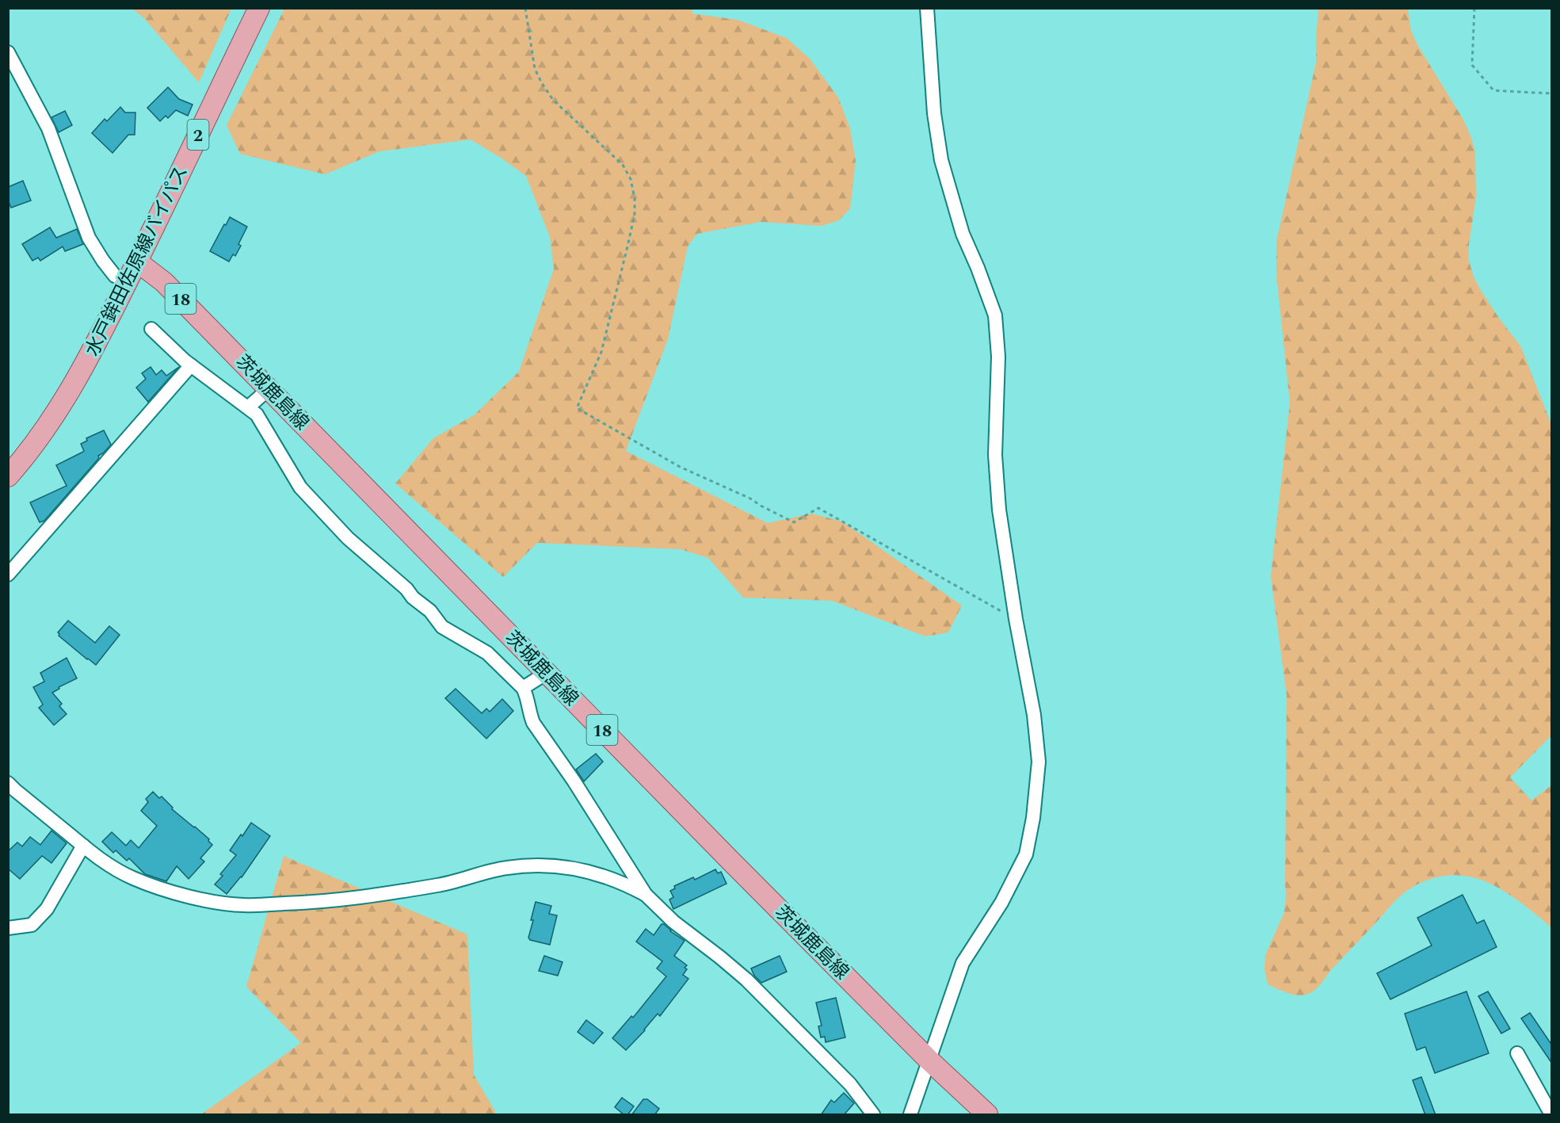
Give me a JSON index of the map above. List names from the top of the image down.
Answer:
{
  "streets": {
    "main road": [
      "2",
      "水戸鉾田佐原線バイパス",
      "18",
      "茨城鹿島線"
    ]
  },
  "crossings": [
    ["水戸鉾田佐原線バイパス", "茨城鹿島線"]
  ]
}
